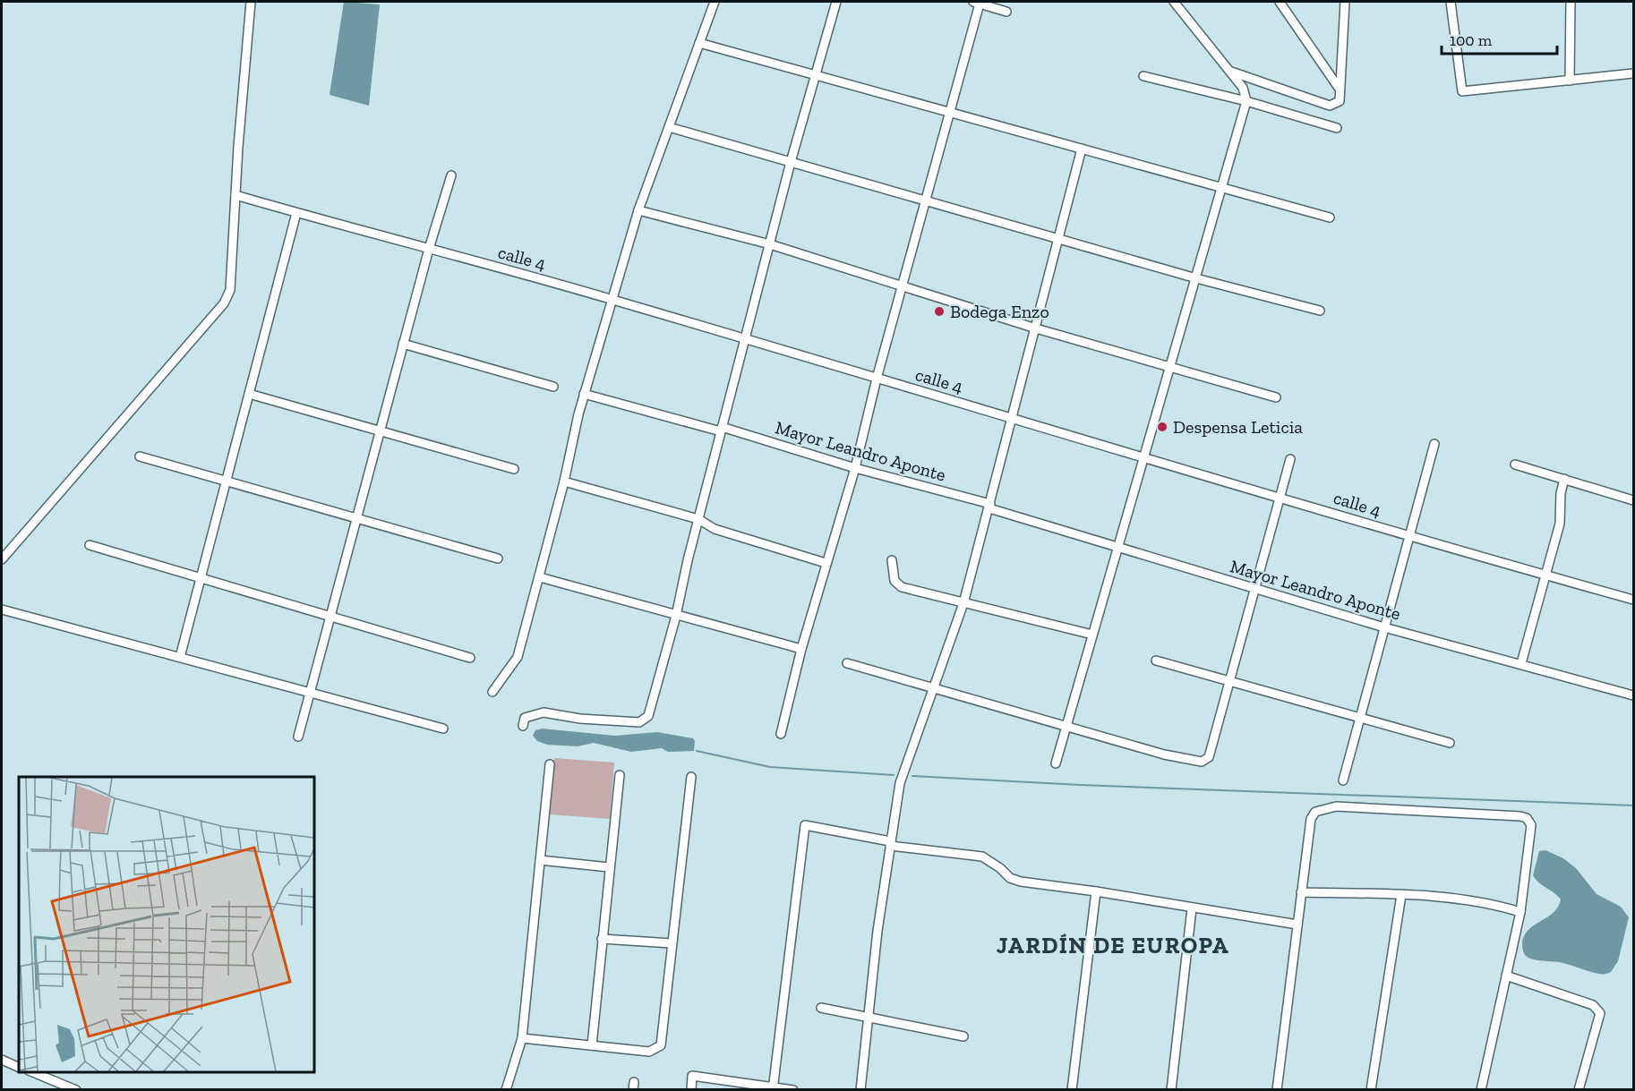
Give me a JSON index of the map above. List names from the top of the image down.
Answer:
{
  "streets": {
    "street": ["calle 4", "Mayor Leandro Aponte"]
  },
  "districts": ["JARDÍN DE EUROPA"],
  "places": ["Bodega Enzo", "Despensa Leticia"],
  "scale_bar": "100 m"
}
